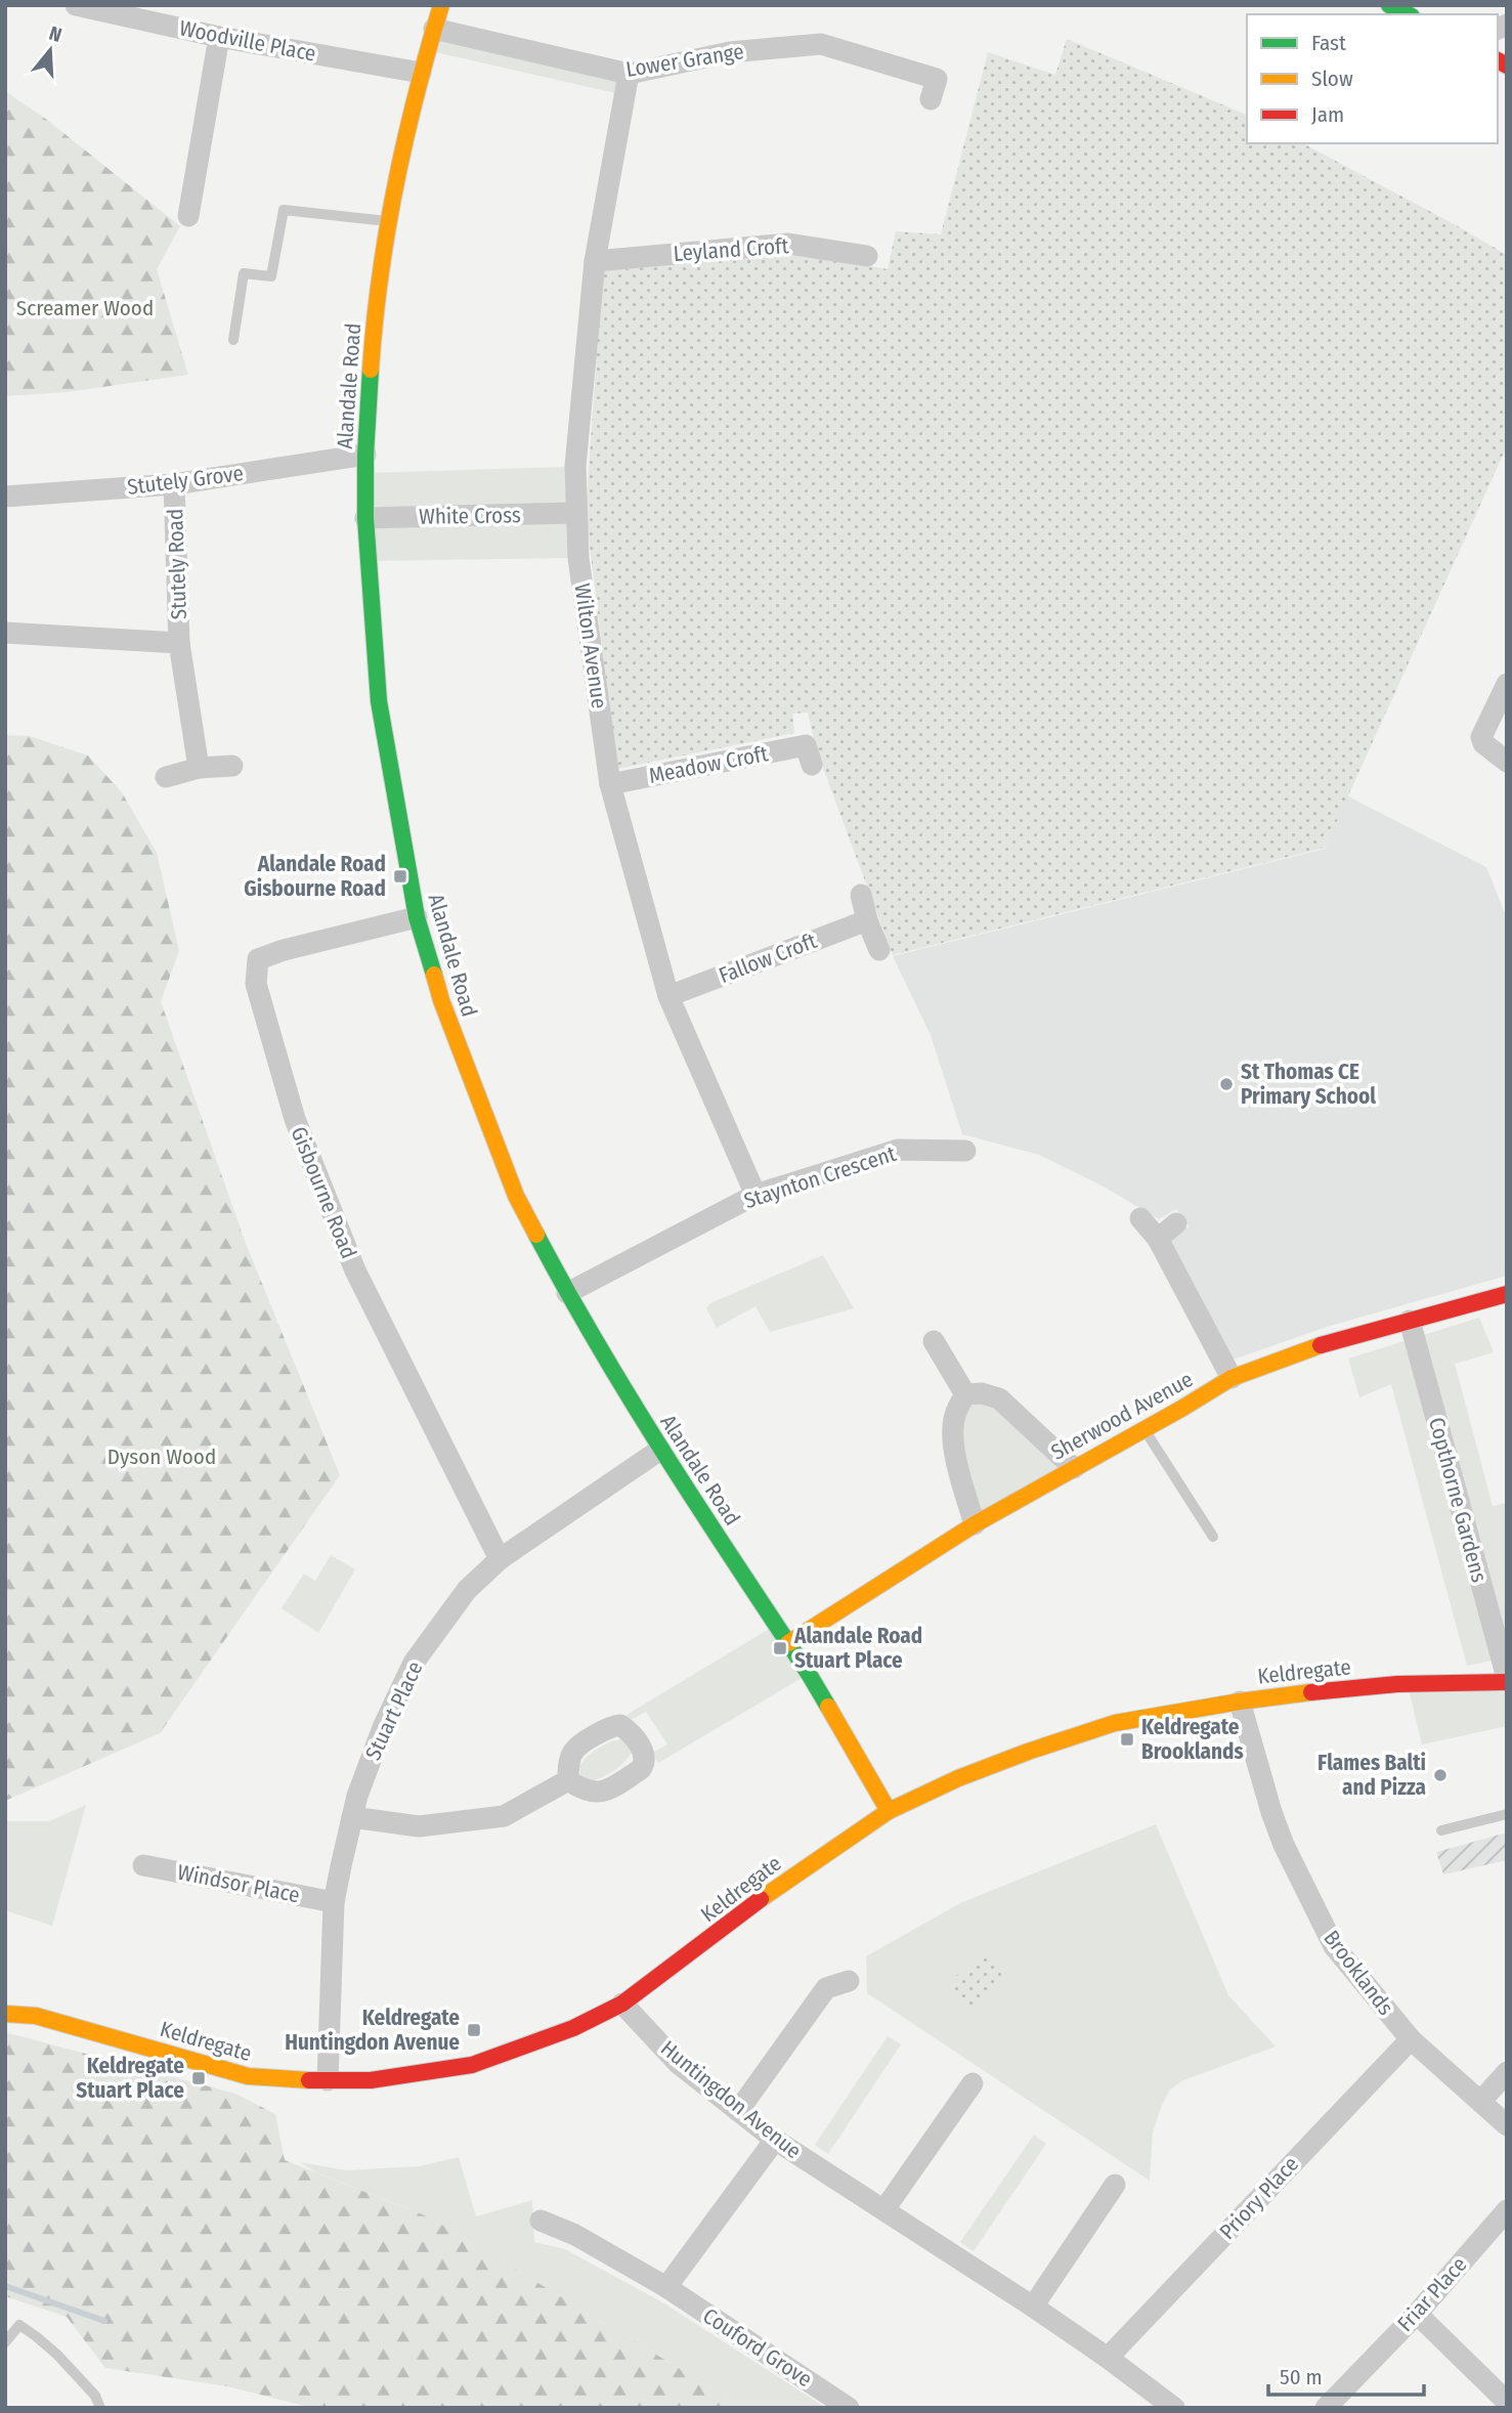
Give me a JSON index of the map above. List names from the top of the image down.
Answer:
{
  "streets": {
    "street": [
      "Woodville Place",
      "Lower Grange",
      "Leyland Croft",
      "Alandale Road",
      "Stutely Grove",
      "White Cross",
      "Stutely Road",
      "Wilton Avenue",
      "Meadow Croft",
      "Fallow Croft",
      "Staynton Crescent",
      "Gisbourne Road",
      "Sherwood Avenue",
      "Copthorne Gardens",
      "Keldregate",
      "Stuart Place",
      "Windsor Place",
      "Brooklands",
      "Huntingdon Avenue",
      "Priory Place",
      "Friar Place",
      "Couford Grove"
    ]
  },
  "crossings": [
    ["Woodville Place", "Alandale Road"],
    ["Lower Grange", "Alandale Road"],
    ["Lower Grange", "Wilton Avenue"],
    ["Leyland Croft", "Wilton Avenue"],
    ["Alandale Road", "Stutely Grove"],
    ["Alandale Road", "White Cross"],
    ["Alandale Road", "Staynton Crescent"],
    ["Alandale Road", "Gisbourne Road"],
    ["Alandale Road", "Sherwood Avenue"],
    ["Alandale Road", "Keldregate"],
    ["Alandale Road", "Stuart Place"],
    ["Stutely Grove", "Stutely Road"],
    ["White Cross", "Wilton Avenue"],
    ["Wilton Avenue", "Meadow Croft"],
    ["Wilton Avenue", "Fallow Croft"],
    ["Wilton Avenue", "Staynton Crescent"],
    ["Gisbourne Road", "Stuart Place"],
    ["Sherwood Avenue", "Copthorne Gardens"],
    ["Copthorne Gardens", "Keldregate"],
    ["Keldregate", "Stuart Place"],
    ["Keldregate", "Brooklands"],
    ["Keldregate", "Huntingdon Avenue"],
    ["Stuart Place", "Windsor Place"],
    ["Brooklands", "Priory Place"],
    ["Huntingdon Avenue", "Priory Place"]
  ],
  "parks": ["Screamer Wood", "Dyson Wood"],
  "places": {
    "transit": [
      "Alandale Road Gisbourne Road",
      "Alandale Road Stuart Place",
      "Keldregate Brooklands",
      "Keldregate Huntingdon Avenue",
      "Keldregate Stuart Place"
    ],
    "other": ["St Thomas CE Primary School", "Flames Balti and Pizza"]
  },
  "legend": ["Fast", "Slow", "Jam"],
  "scale_bar": "50 m",
  "north": "top"
}
